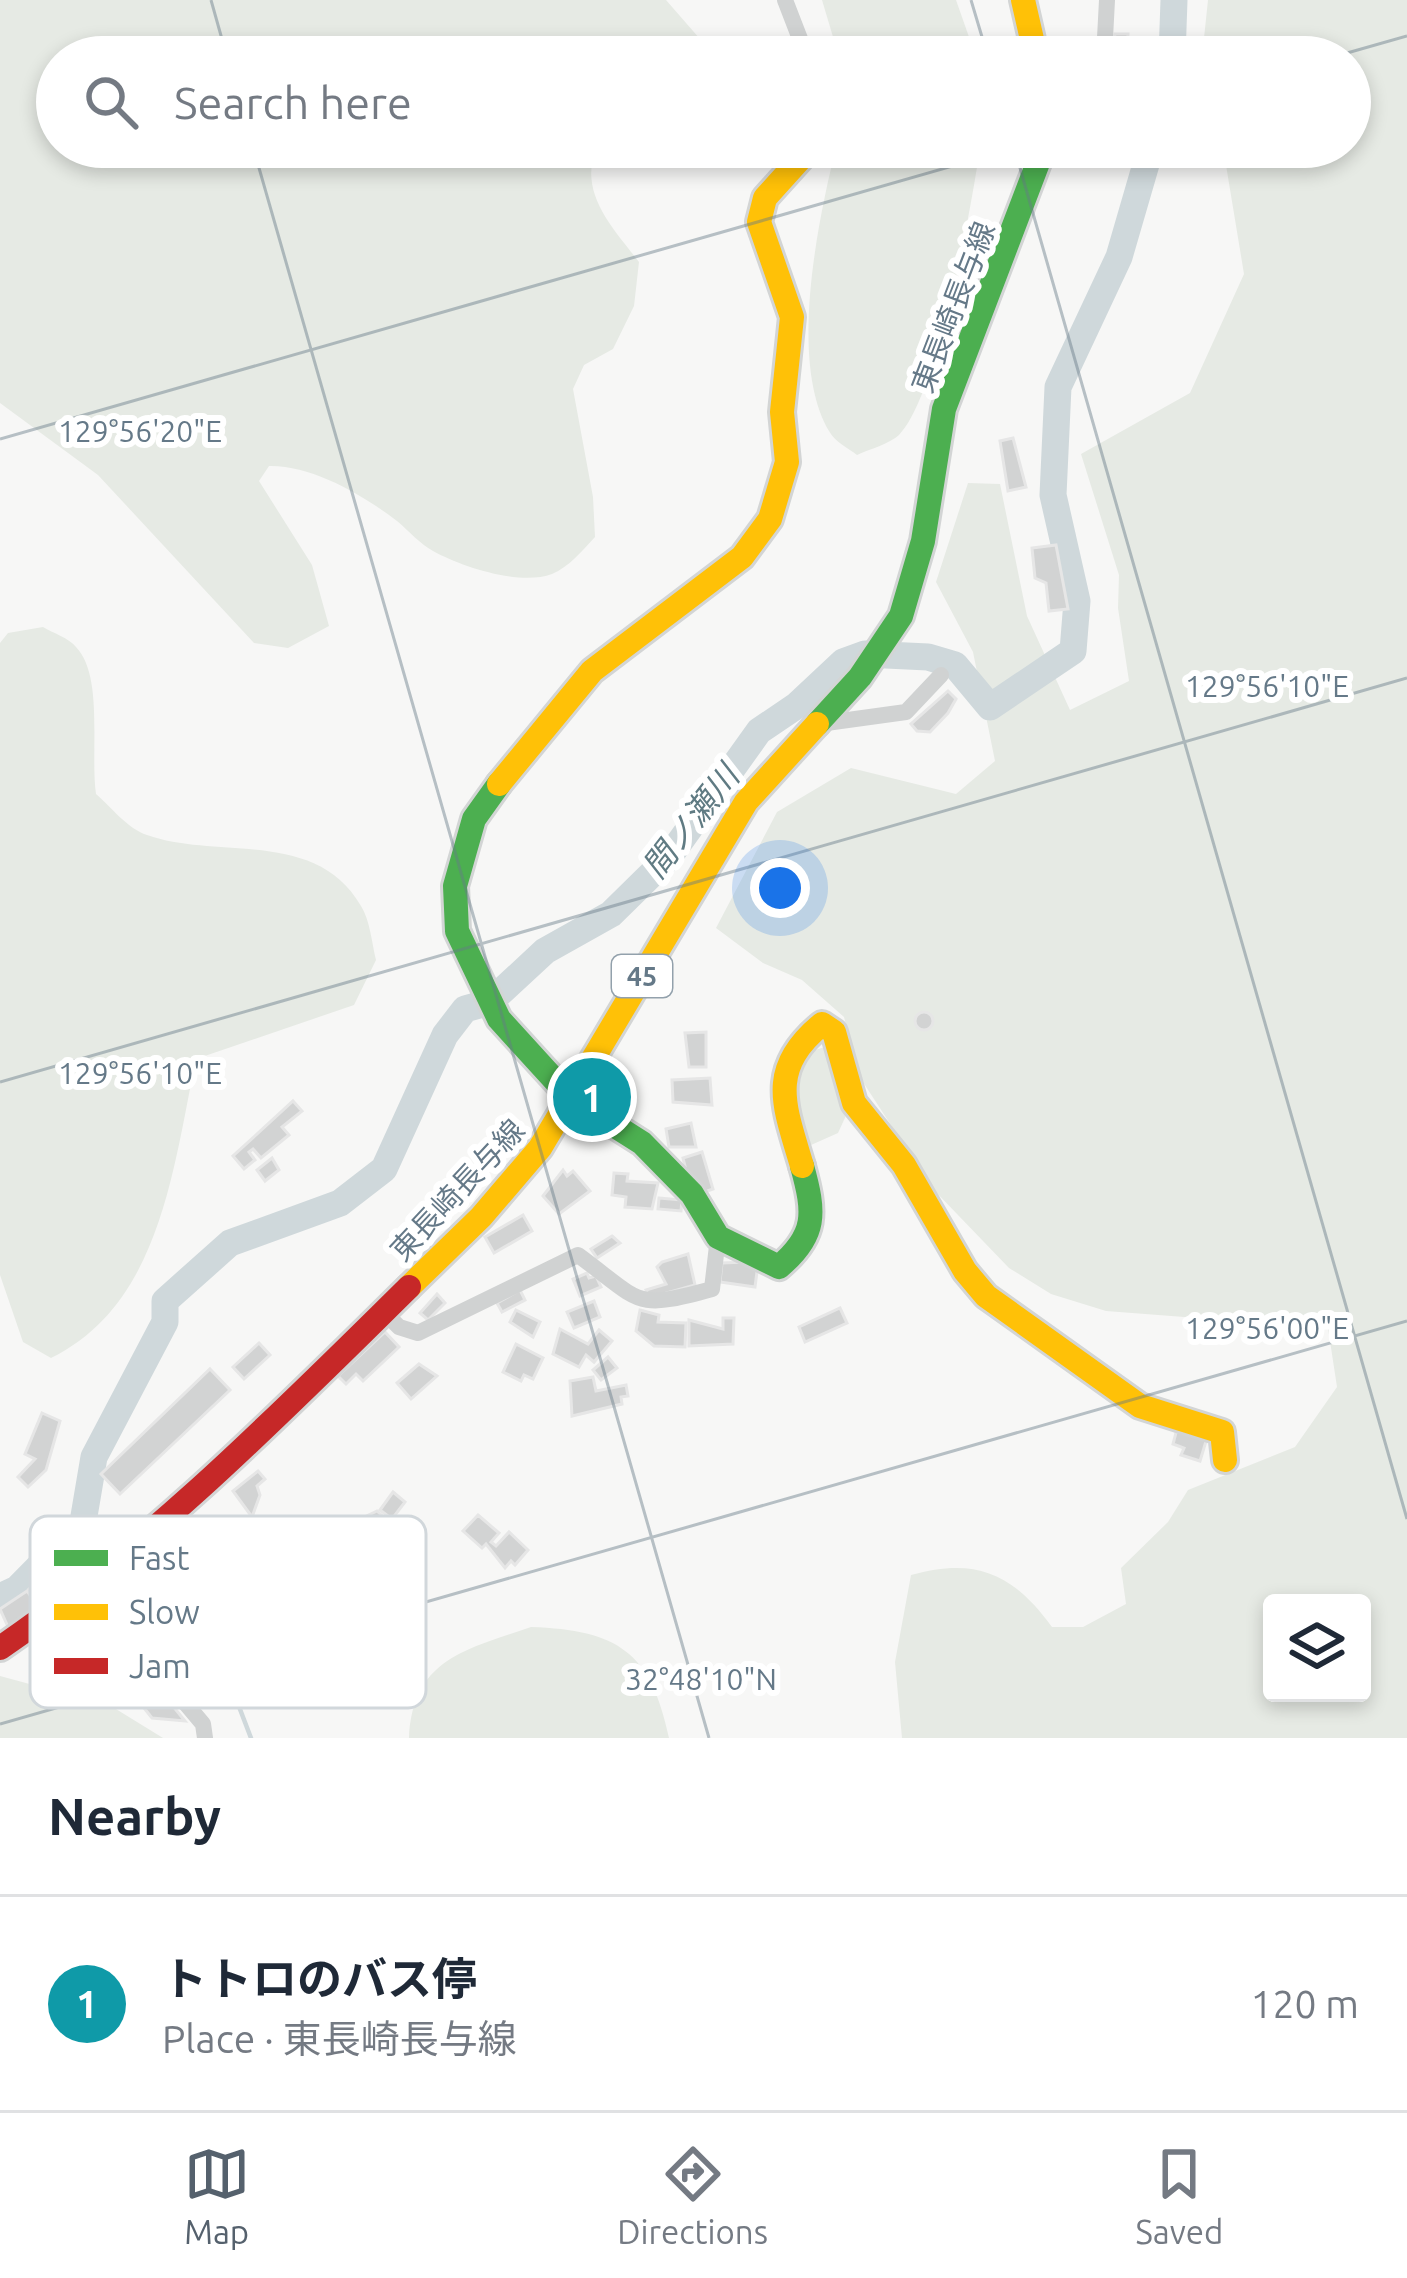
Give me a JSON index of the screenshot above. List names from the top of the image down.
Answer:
{
  "streets": {
    "street": ["東長崎長与線", "45"]
  },
  "water": ["間ノ瀬川"],
  "legend": ["Fast", "Slow", "Jam"],
  "page": {
    "search": "Search here",
    "pins": "1",
    "heading": "Nearby",
    "list": [
      {
        "mark": "1",
        "name": "トトロのバス停",
        "note": "Place · 東長崎長与線",
        "value": "120 m"
      }
    ],
    "nav": ["Map", "Directions", "Saved"]
  },
  "coordinates": [
    "129°56'20\"E",
    "129°56'10\"E",
    "129°56'00\"E",
    "32°48'10\"N"
  ]
}
